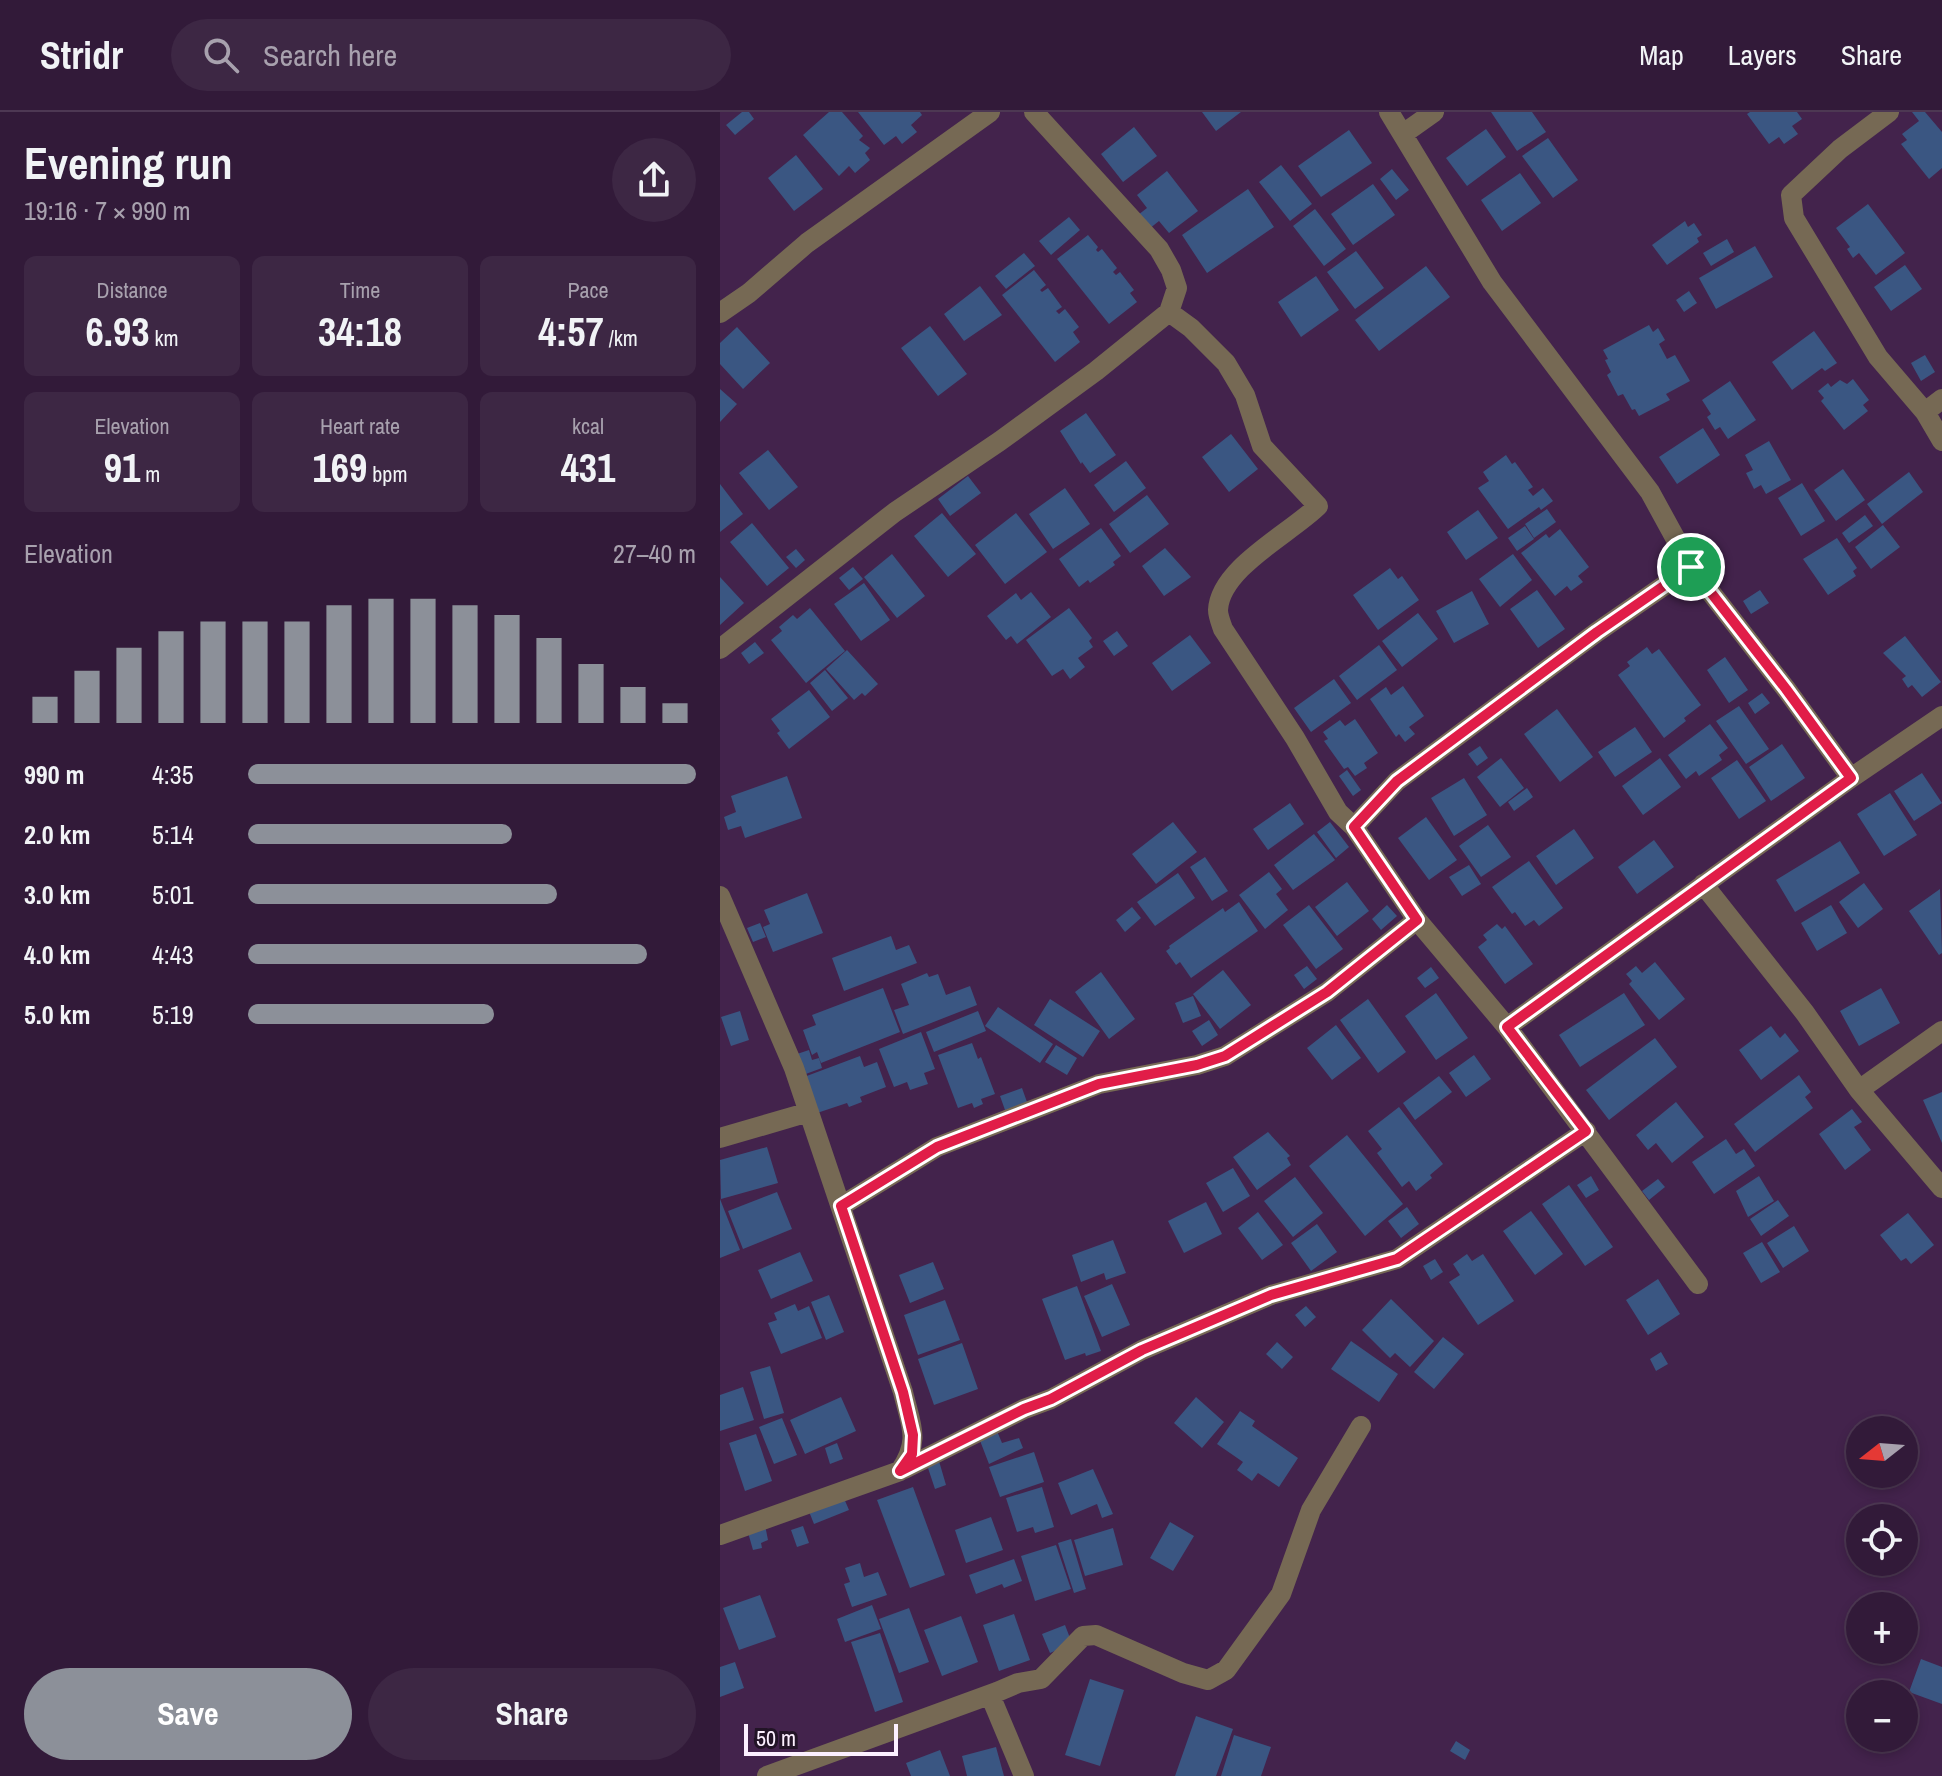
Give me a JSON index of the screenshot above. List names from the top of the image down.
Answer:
{
  "scale_bar": "50 m",
  "north": "left",
  "page": {
    "header": "Stridr",
    "search": "Search here",
    "nav": ["Map", "Layers", "Share"],
    "heading": ["Evening run", "19:16 · 7 × 990 m"],
    "stats": [
      ["Distance", "6.93 km"],
      ["Time", "34:18"],
      ["Pace", "4:57 /km"],
      ["Elevation", "91 m"],
      ["Heart rate", "169 bpm"],
      ["kcal", "431"]
    ],
    "chart": ["Elevation", "27–40 m"],
    "list": [
      {
        "name": "990 m",
        "note": "4:35"
      },
      {
        "name": "2.0 km",
        "note": "5:14"
      },
      {
        "name": "3.0 km",
        "note": "5:01"
      },
      {
        "name": "4.0 km",
        "note": "4:43"
      },
      {
        "name": "5.0 km",
        "note": "5:19"
      }
    ],
    "map_buttons": ["+", "−"],
    "buttons": ["Save", "Share"],
    "scale": "50 m"
  }
}
